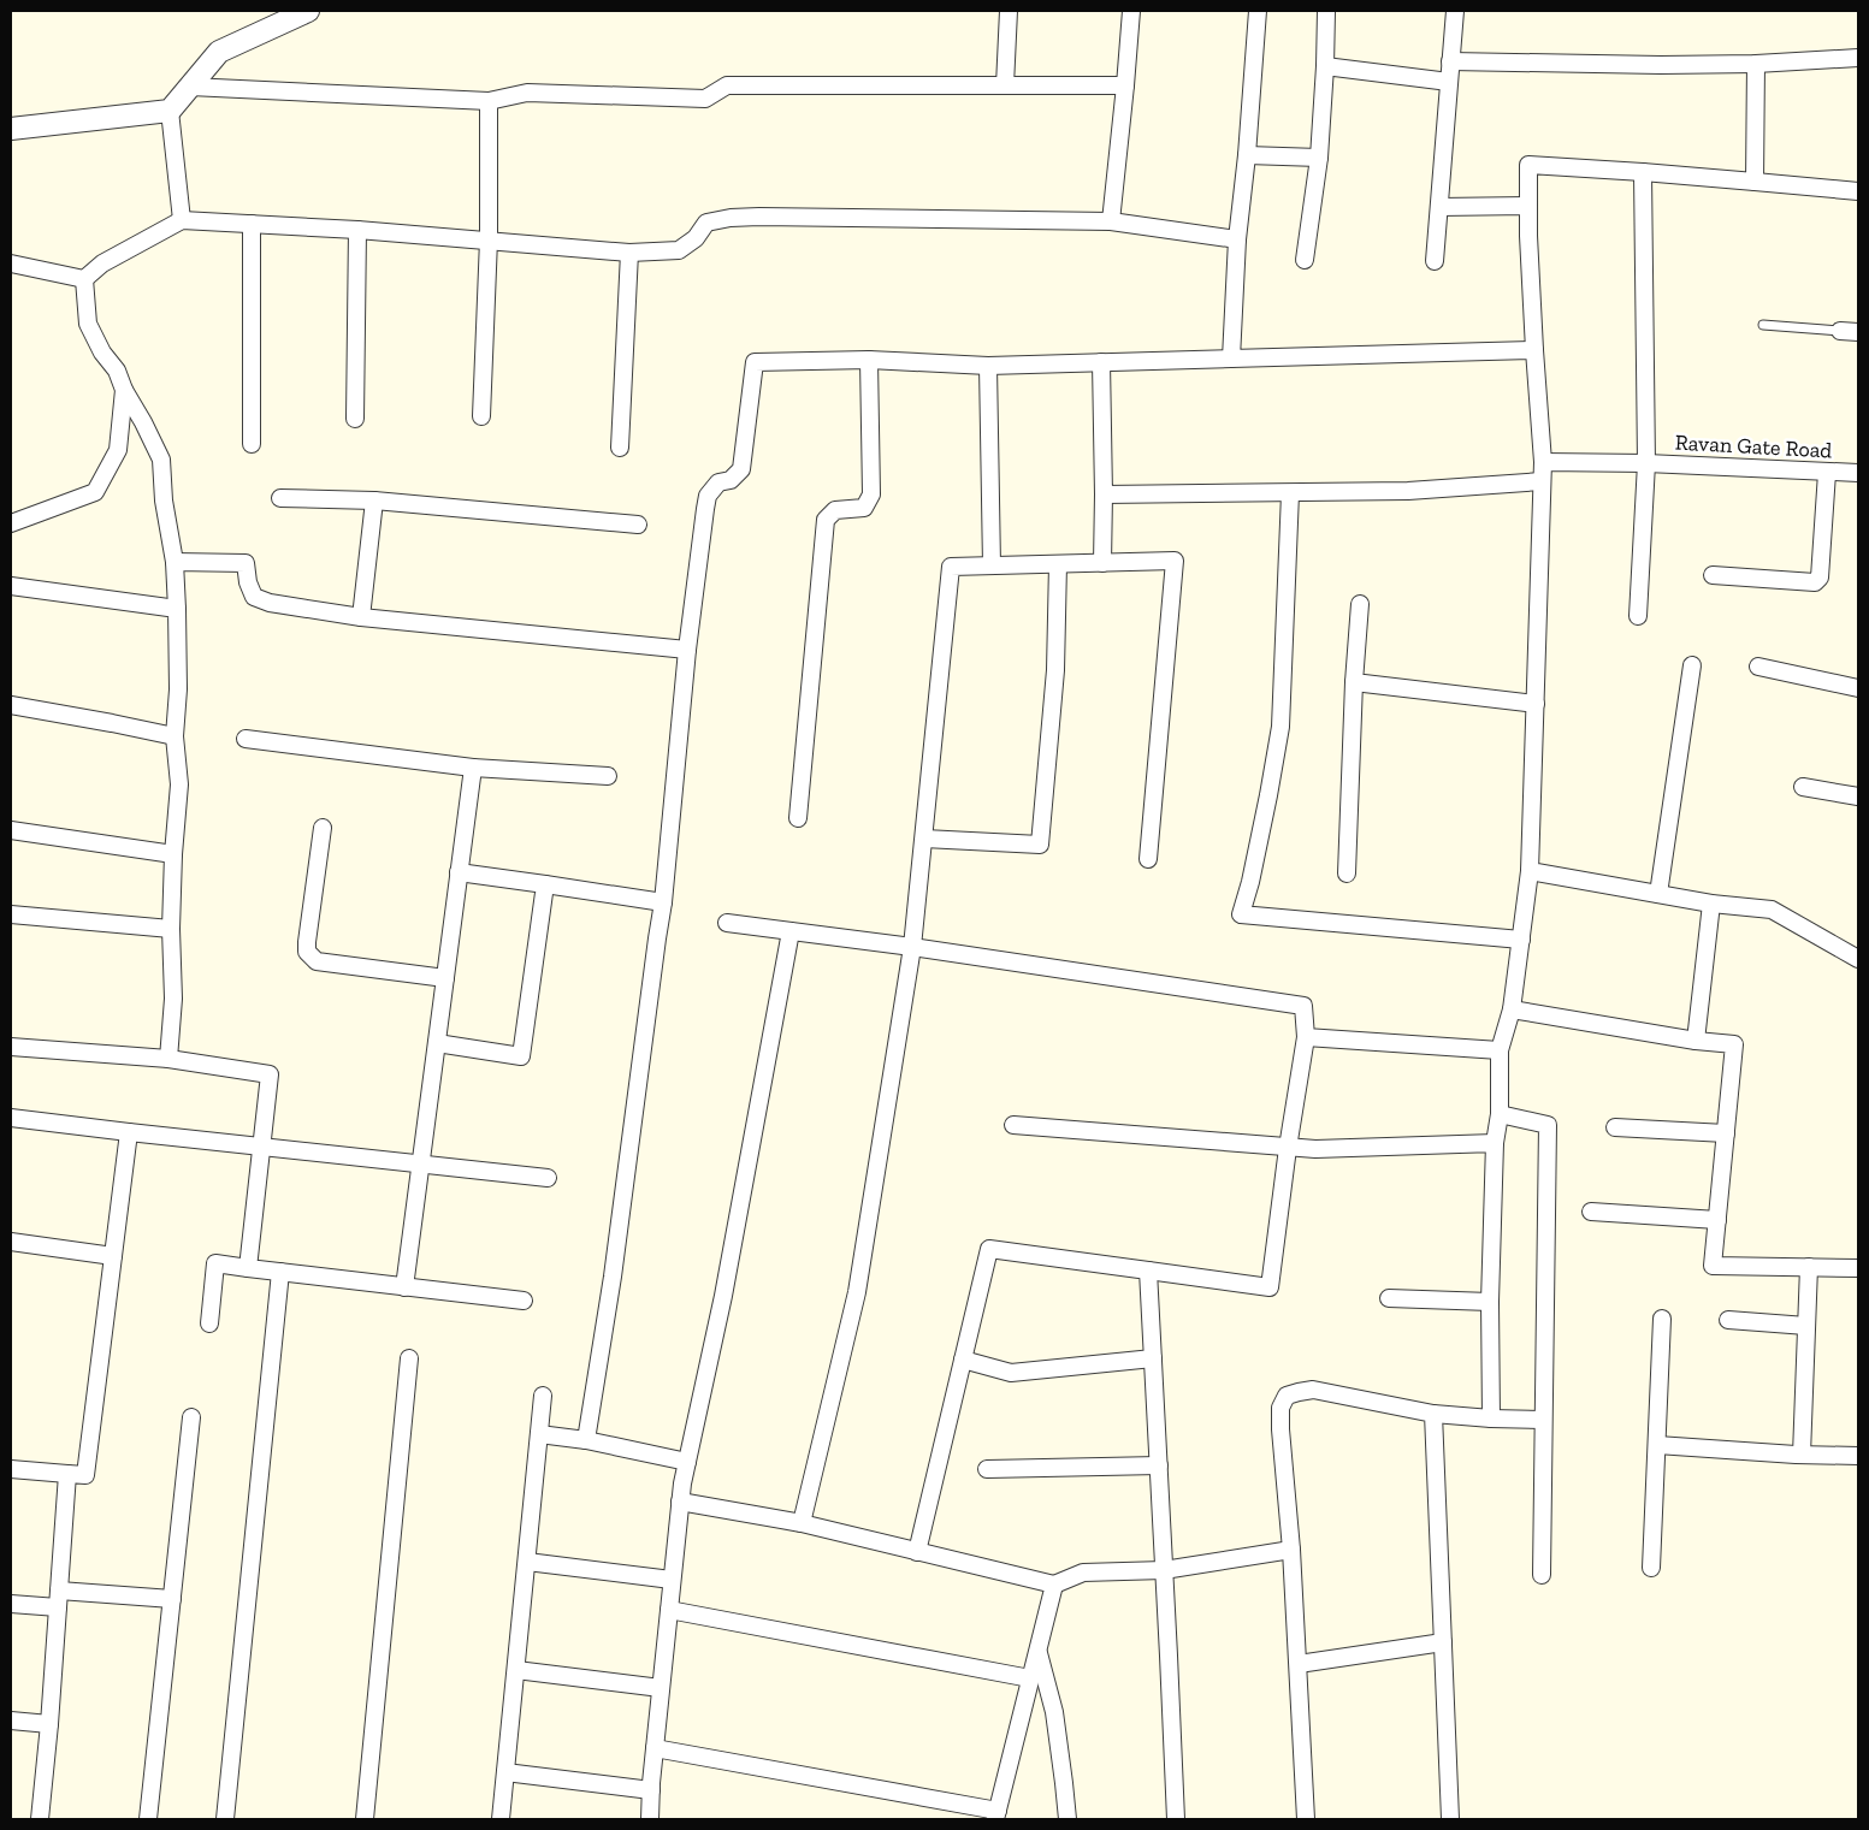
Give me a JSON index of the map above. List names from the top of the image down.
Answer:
{
  "streets": {
    "street": ["Ravan Gate Road"]
  }
}
